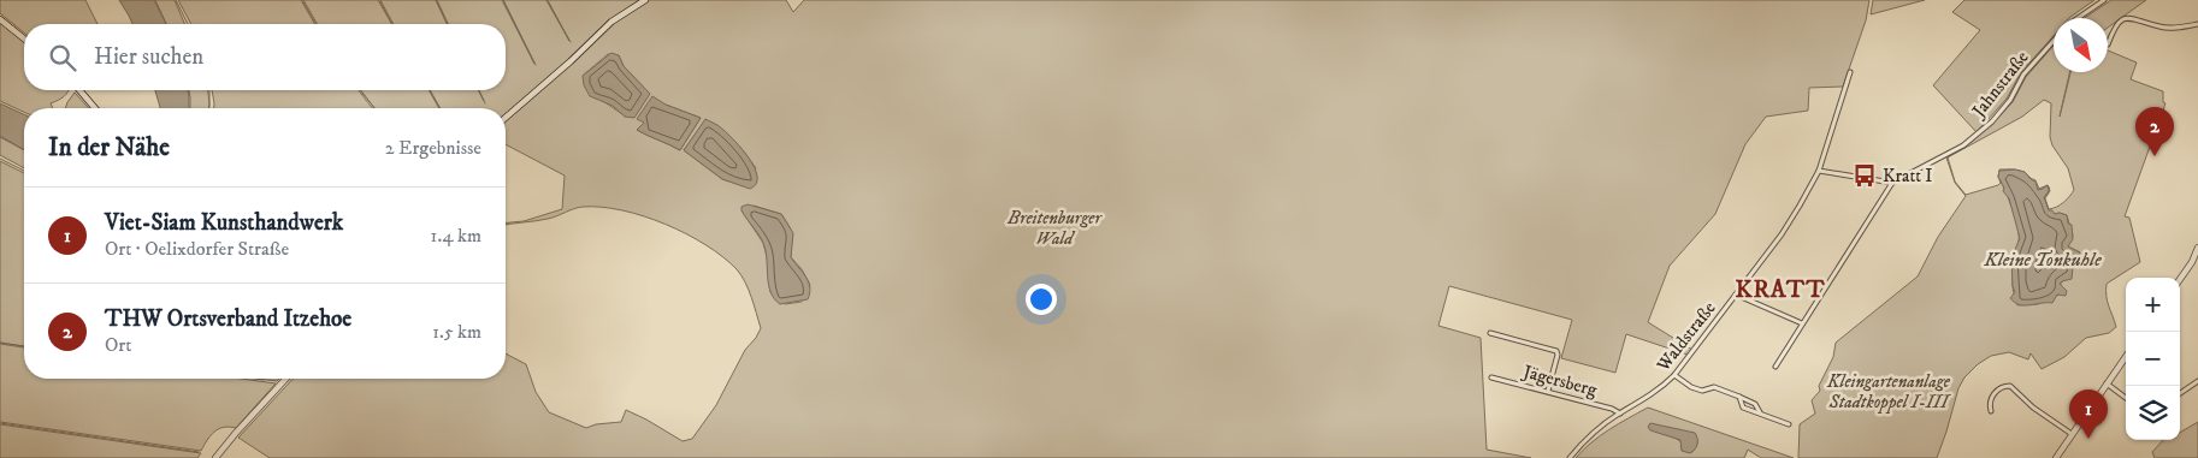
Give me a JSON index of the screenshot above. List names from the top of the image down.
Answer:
{
  "streets": {
    "street": ["Jahnstraße", "Waldstraße", "Jägersberg"]
  },
  "crossings": [
    ["Waldstraße", "Jägersberg"]
  ],
  "districts": ["KRATT"],
  "water": ["Kleine Tonkuhle"],
  "parks": ["Breitenburger Wald", "Kleingartenanlage Stadtkoppel I-III"],
  "places": {
    "bus stop": ["Kratt I"]
  },
  "north": "bottom right",
  "page": {
    "search": "Hier suchen",
    "pins": ["2", "1"],
    "heading": ["In der Nähe", "2 Ergebnisse"],
    "list": [
      {
        "mark": "1",
        "name": "Viet-Siam Kunsthandwerk",
        "note": "Ort · Oelixdorfer Straße",
        "value": "1.4 km"
      },
      {
        "mark": "2",
        "name": "THW Ortsverband Itzehoe",
        "note": "Ort",
        "value": "1.5 km"
      }
    ],
    "map_buttons": ["+", "−"]
  }
}
